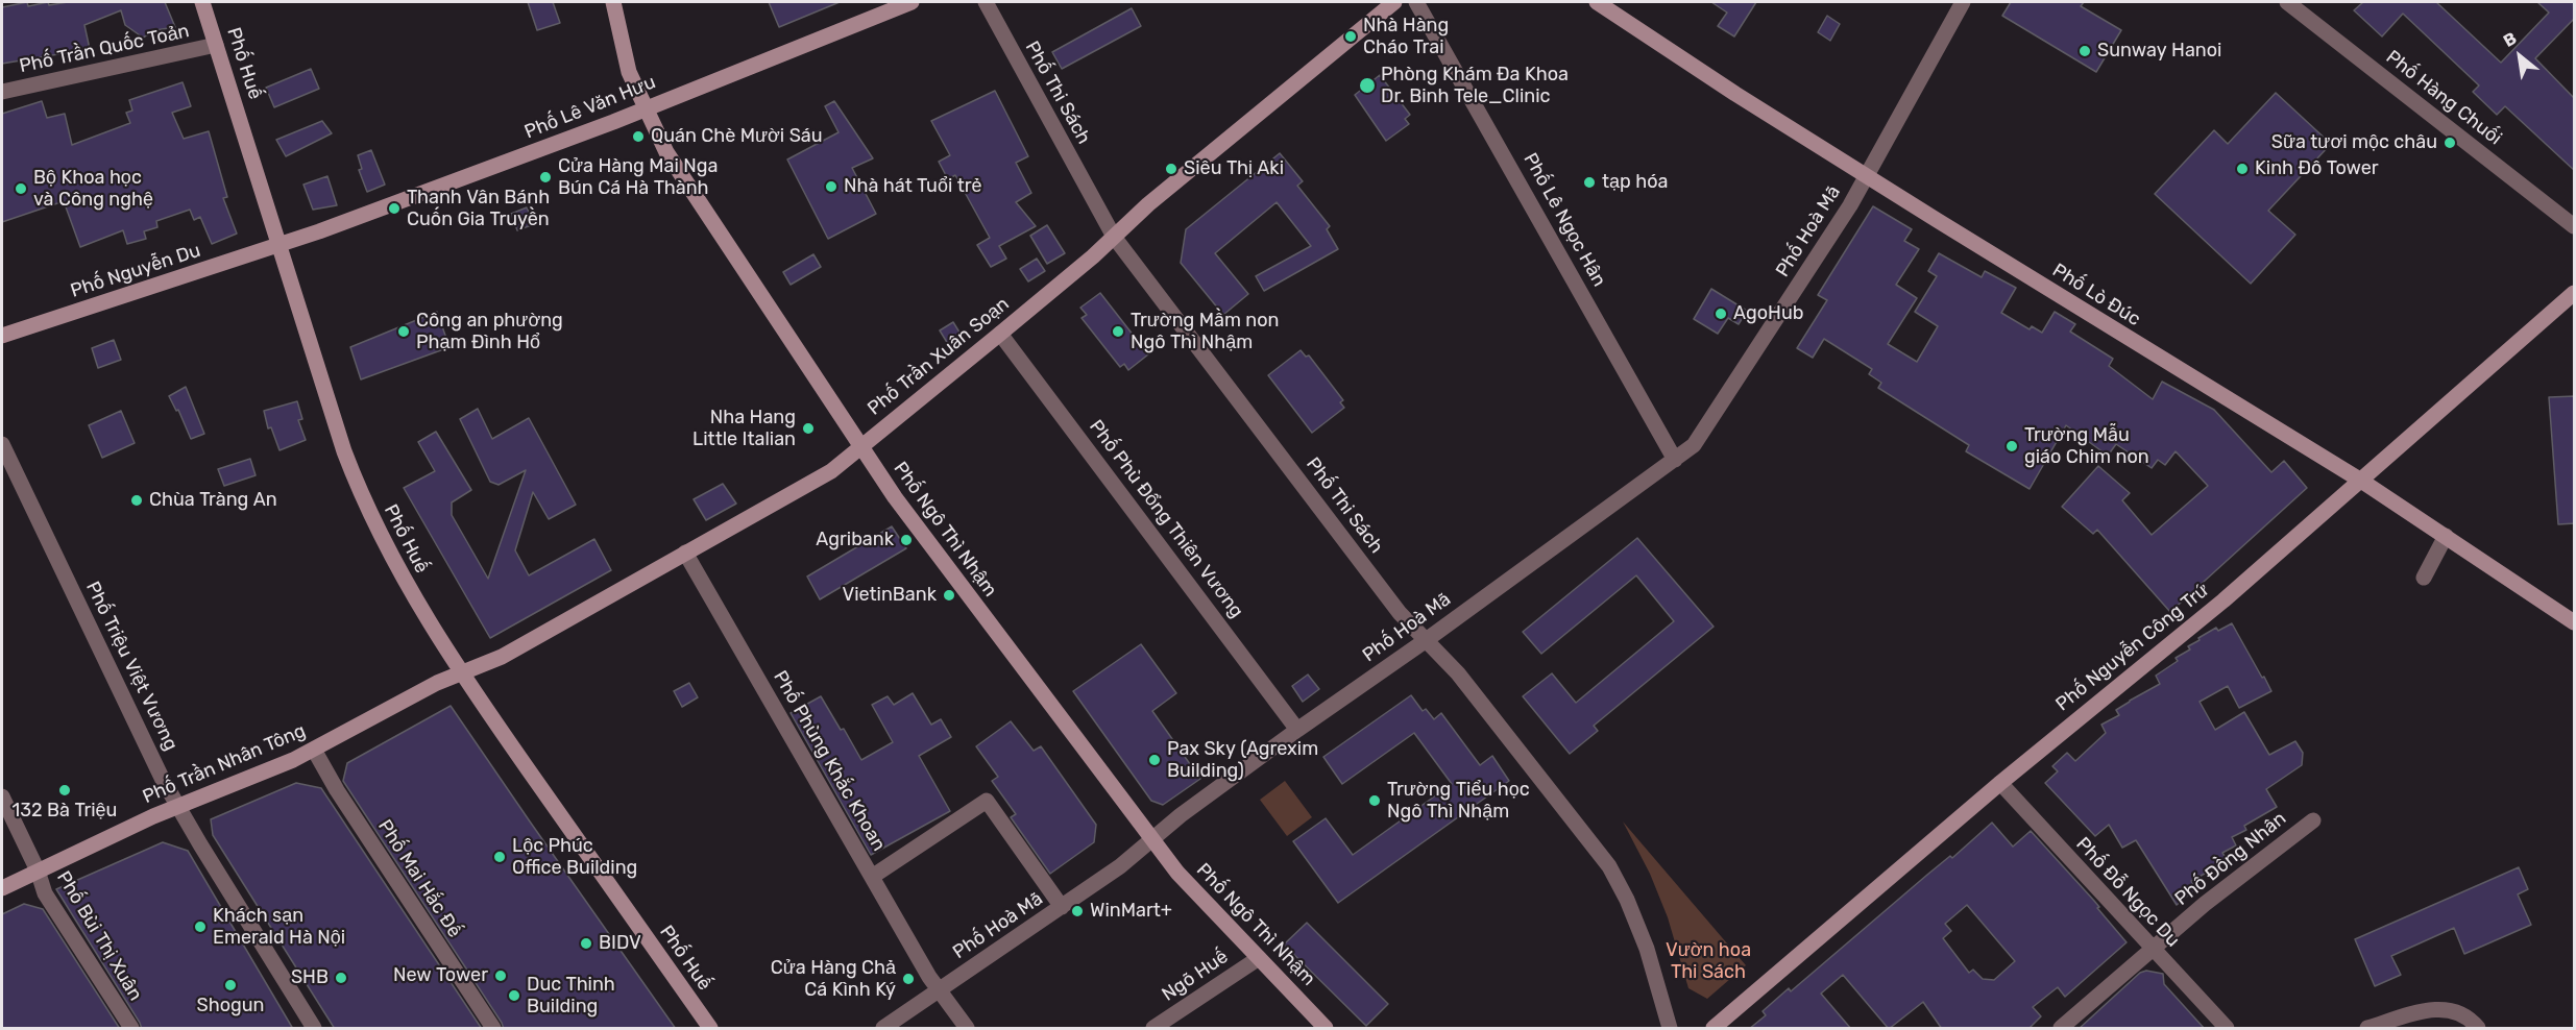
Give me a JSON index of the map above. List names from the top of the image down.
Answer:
{
  "streets": {
    "street": [
      "Phố Trần Quốc Toản",
      "Phố Huế",
      "Phố Thi Sách",
      "Phố Hàng Chuối",
      "Phố Lê Văn Hưu",
      "Phố Lê Ngọc Hân",
      "Phố Hoà Mã",
      "Phố Nguyễn Du",
      "Phố Lò Đúc",
      "Phố Trần Xuân Soạn",
      "Phố Phù Đổng Thiên Vương",
      "Phố Ngô Thì Nhậm",
      "Phố Nguyễn Công Trứ",
      "Phố Triệu Việt Vương",
      "Phố Phùng Khắc Khoan",
      "Phố Trần Nhân Tông",
      "Phố Đồng Nhân",
      "Phố Mai Hắc Đế",
      "Phố Đỗ Ngọc Du",
      "Phố Bùi Thị Xuân",
      "Ngõ Huế"
    ]
  },
  "crossings": [
    ["Phố Trần Quốc Toản", "Phố Huế"],
    ["Phố Huế", "Phố Lê Văn Hưu"],
    ["Phố Huế", "Phố Nguyễn Du"],
    ["Phố Huế", "Phố Trần Xuân Soạn"],
    ["Phố Huế", "Phố Trần Nhân Tông"],
    ["Phố Thi Sách", "Phố Hoà Mã"],
    ["Phố Thi Sách", "Phố Trần Xuân Soạn"],
    ["Phố Lê Văn Hưu", "Phố Nguyễn Du"],
    ["Phố Lê Văn Hưu", "Phố Ngô Thì Nhậm"],
    ["Phố Lê Ngọc Hân", "Phố Hoà Mã"],
    ["Phố Hoà Mã", "Phố Lò Đúc"],
    ["Phố Hoà Mã", "Phố Phù Đổng Thiên Vương"],
    ["Phố Hoà Mã", "Phố Ngô Thì Nhậm"],
    ["Phố Hoà Mã", "Phố Phùng Khắc Khoan"],
    ["Phố Lò Đúc", "Phố Nguyễn Công Trứ"],
    ["Phố Trần Xuân Soạn", "Phố Phù Đổng Thiên Vương"],
    ["Phố Trần Xuân Soạn", "Phố Ngô Thì Nhậm"],
    ["Phố Trần Xuân Soạn", "Phố Phùng Khắc Khoan"],
    ["Phố Trần Xuân Soạn", "Phố Trần Nhân Tông"],
    ["Phố Ngô Thì Nhậm", "Ngõ Huế"],
    ["Phố Nguyễn Công Trứ", "Phố Đỗ Ngọc Du"],
    ["Phố Triệu Việt Vương", "Phố Trần Nhân Tông"],
    ["Phố Trần Nhân Tông", "Phố Mai Hắc Đế"],
    ["Phố Trần Nhân Tông", "Phố Bùi Thị Xuân"],
    ["Phố Đồng Nhân", "Phố Đỗ Ngọc Du"]
  ],
  "parks": ["Vườn hoa Thi Sách"],
  "places": [
    "Nhà Hàng Cháo Trai",
    "Sunway Hanoi",
    "Phòng Khám Đa Khoa Dr. Binh Tele_Clinic",
    "Quán Chè Mười Sáu",
    "Sữa tươi mộc châu",
    "Siêu Thị Aki",
    "Kinh Đô Tower",
    "Cửa Hàng Mai Nga Bún Cá Hà Thành",
    "tạp hóa",
    "Nhà hát Tuổi trẻ",
    "Bộ Khoa học và Công nghệ",
    "Thanh Vân Bánh Cuốn Gia Truyền",
    "AgoHub",
    "Công an phường Phạm Đình Hổ",
    "Trường Mầm non Ngô Thì Nhậm",
    "Nha Hang Little Italian",
    "Trường Mẫu giáo Chim non",
    "Chùa Tràng An",
    "Agribank",
    "VietinBank",
    "Pax Sky (Agrexim Building)",
    "132 Bà Triệu",
    "Trường Tiểu học Ngô Thì Nhậm",
    "Lộc Phúc Office Building",
    "WinMart+",
    "Khách sạn Emerald Hà Nội",
    "BIDV",
    "New Tower",
    "SHB",
    "Cửa Hàng Chả Cá Kình Ký",
    "Shogun",
    "Duc Thinh Building"
  ],
  "north": "top left"
}
